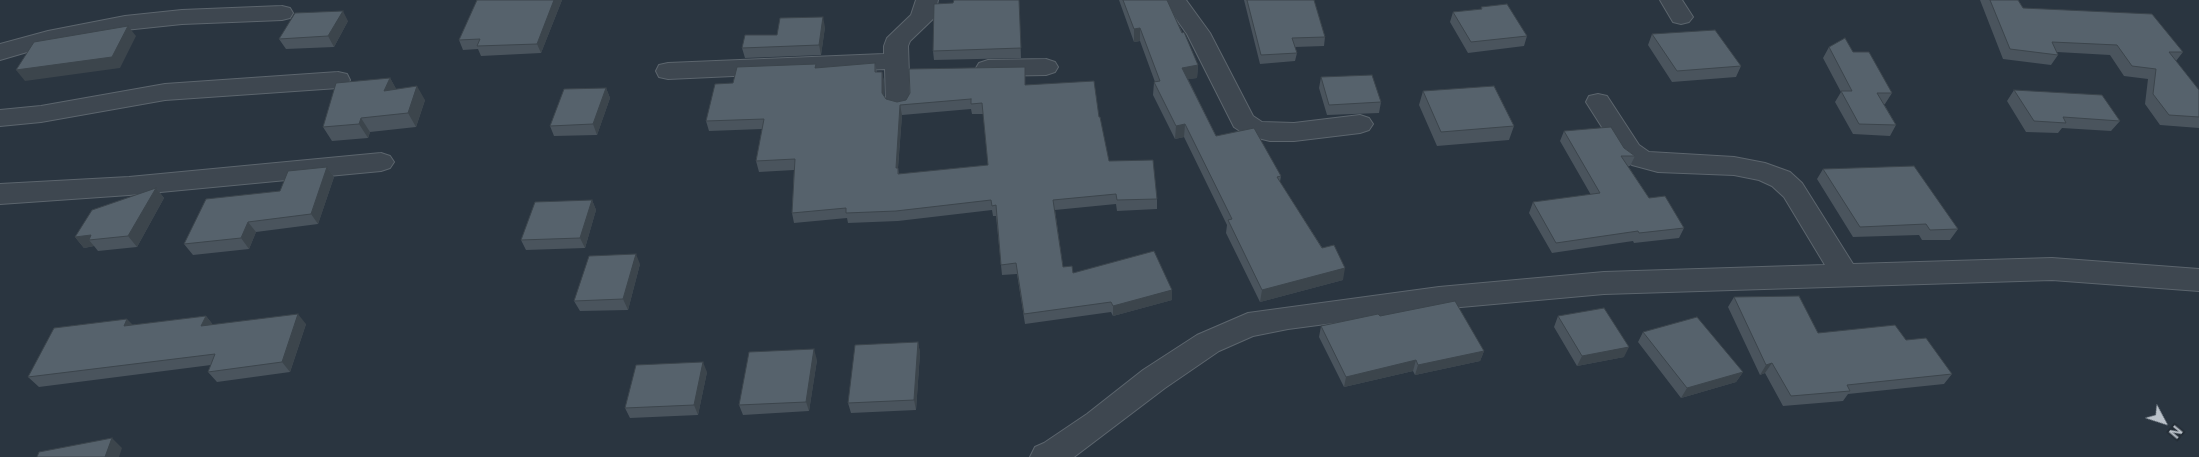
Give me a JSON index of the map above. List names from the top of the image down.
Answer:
{
  "north": "bottom right"
}
